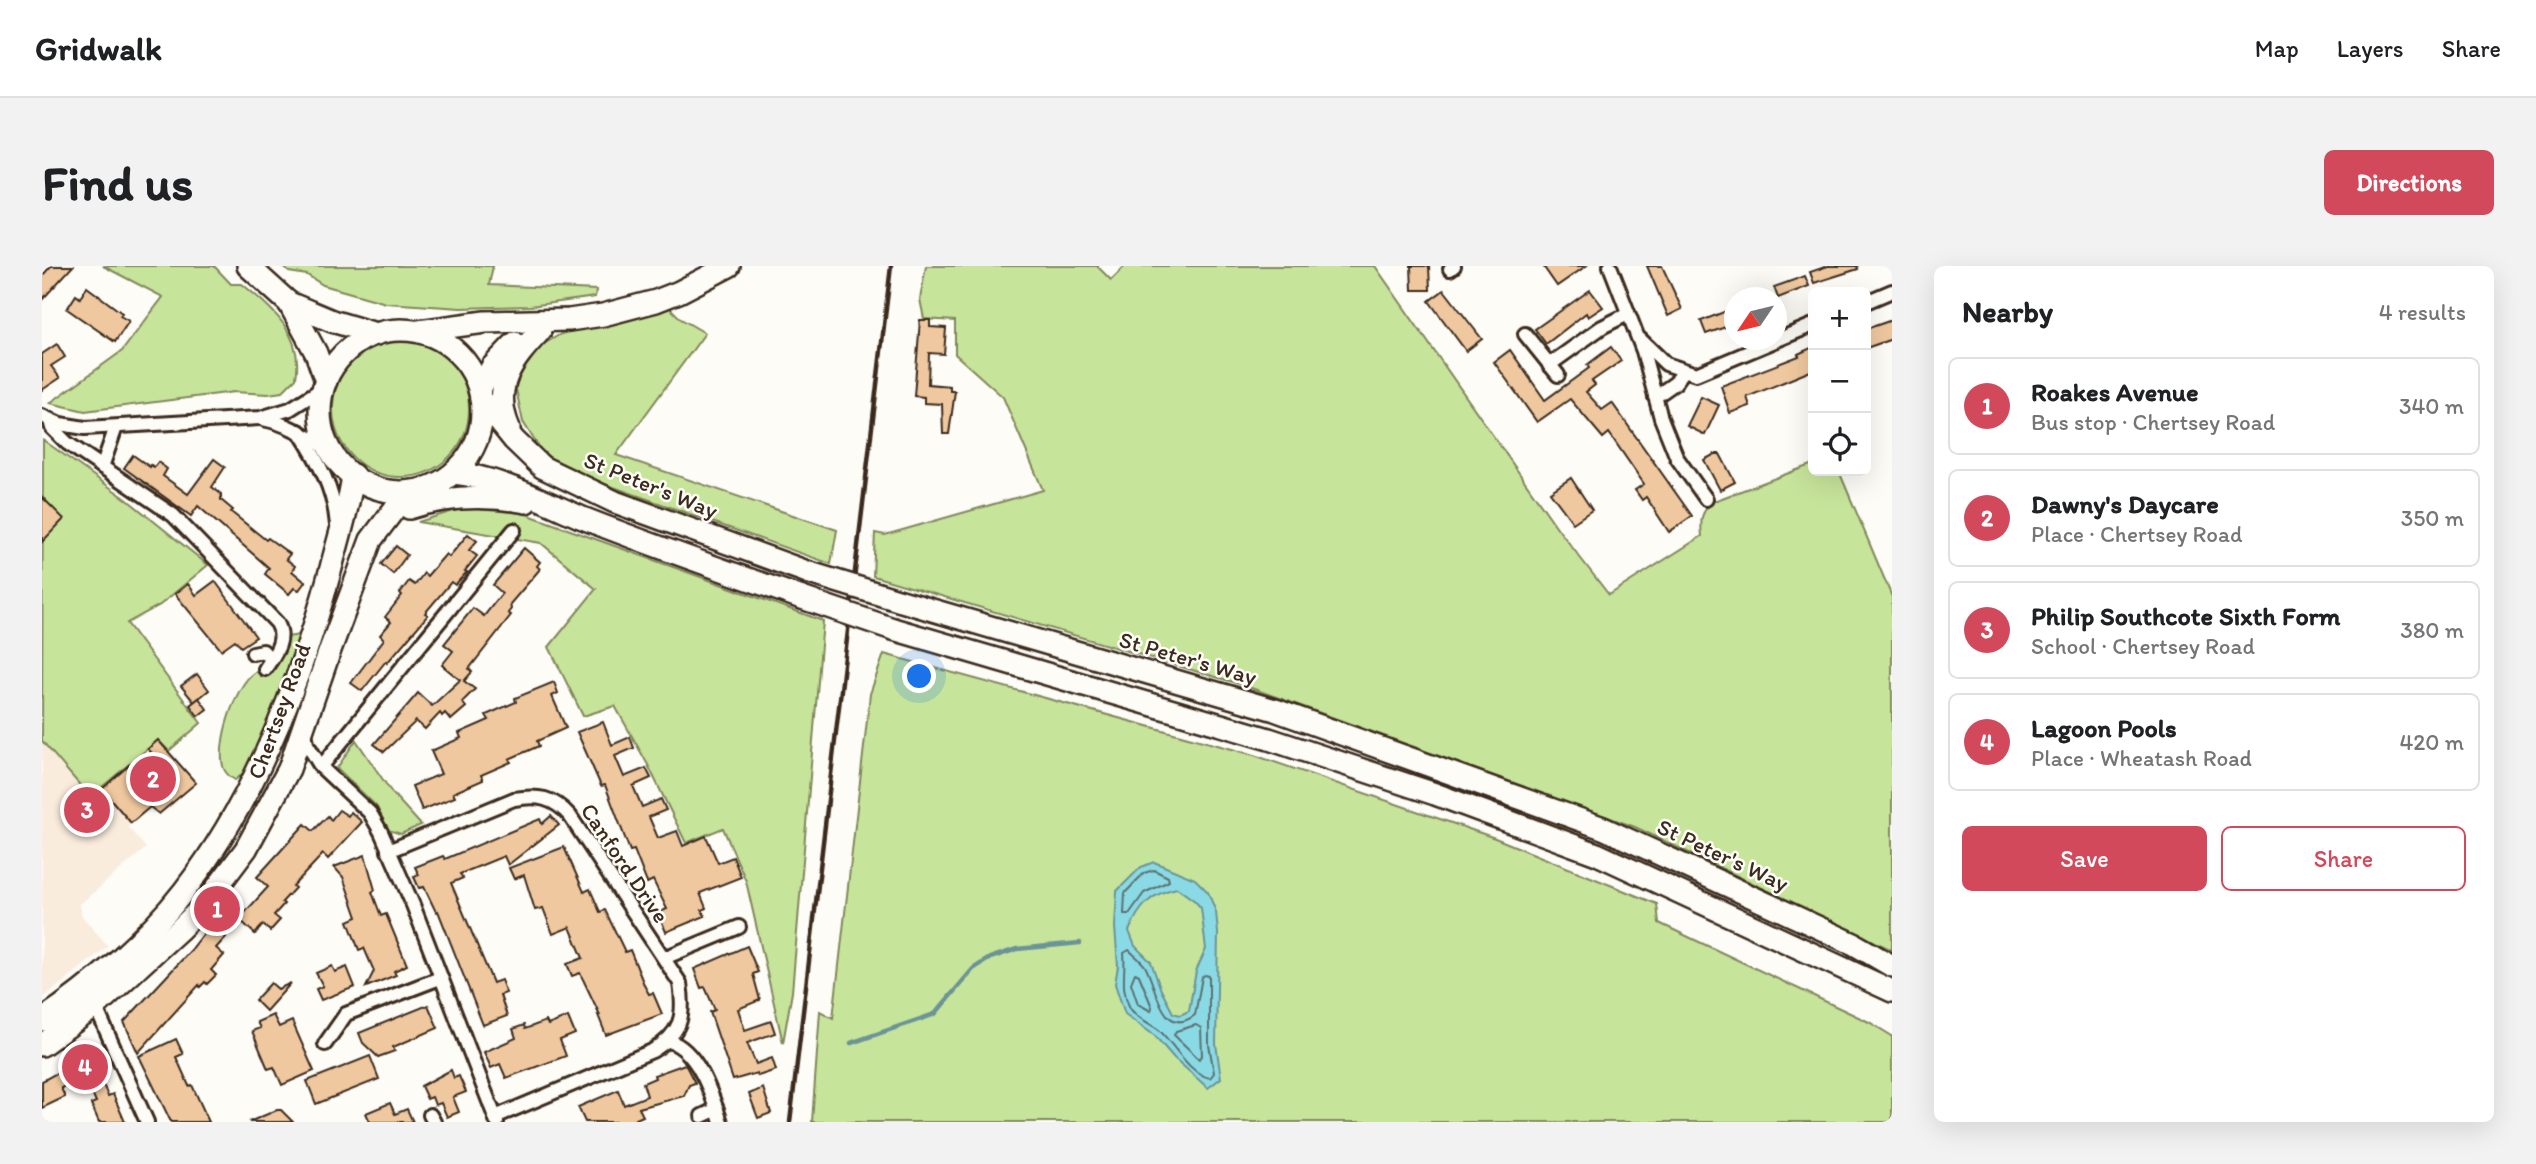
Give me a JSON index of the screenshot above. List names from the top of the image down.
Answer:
{
  "streets": {
    "main road": ["St Peter's Way", "Chertsey Road"],
    "street": ["Canford Drive"]
  },
  "crossings": [
    ["St Peter's Way", "Chertsey Road"]
  ],
  "north": "bottom left",
  "page": {
    "header": "Gridwalk",
    "nav": ["Map", "Layers", "Share"],
    "buttons": [
      "Directions",
      ["Save", "Share"]
    ],
    "title": "Find us",
    "heading": ["Nearby", "4 results"],
    "map_buttons": ["+", "−"],
    "list": [
      {
        "mark": "1",
        "name": "Roakes Avenue",
        "note": "Bus stop · Chertsey Road",
        "value": "340 m"
      },
      {
        "mark": "2",
        "name": "Dawny's Daycare",
        "note": "Place · Chertsey Road",
        "value": "350 m"
      },
      {
        "mark": "3",
        "name": "Philip Southcote Sixth Form",
        "note": "School · Chertsey Road",
        "value": "380 m"
      },
      {
        "mark": "4",
        "name": "Lagoon Pools",
        "note": "Place · Wheatash Road",
        "value": "420 m"
      }
    ],
    "pins": [
      "2",
      "3",
      "1",
      "4"
    ]
  }
}
